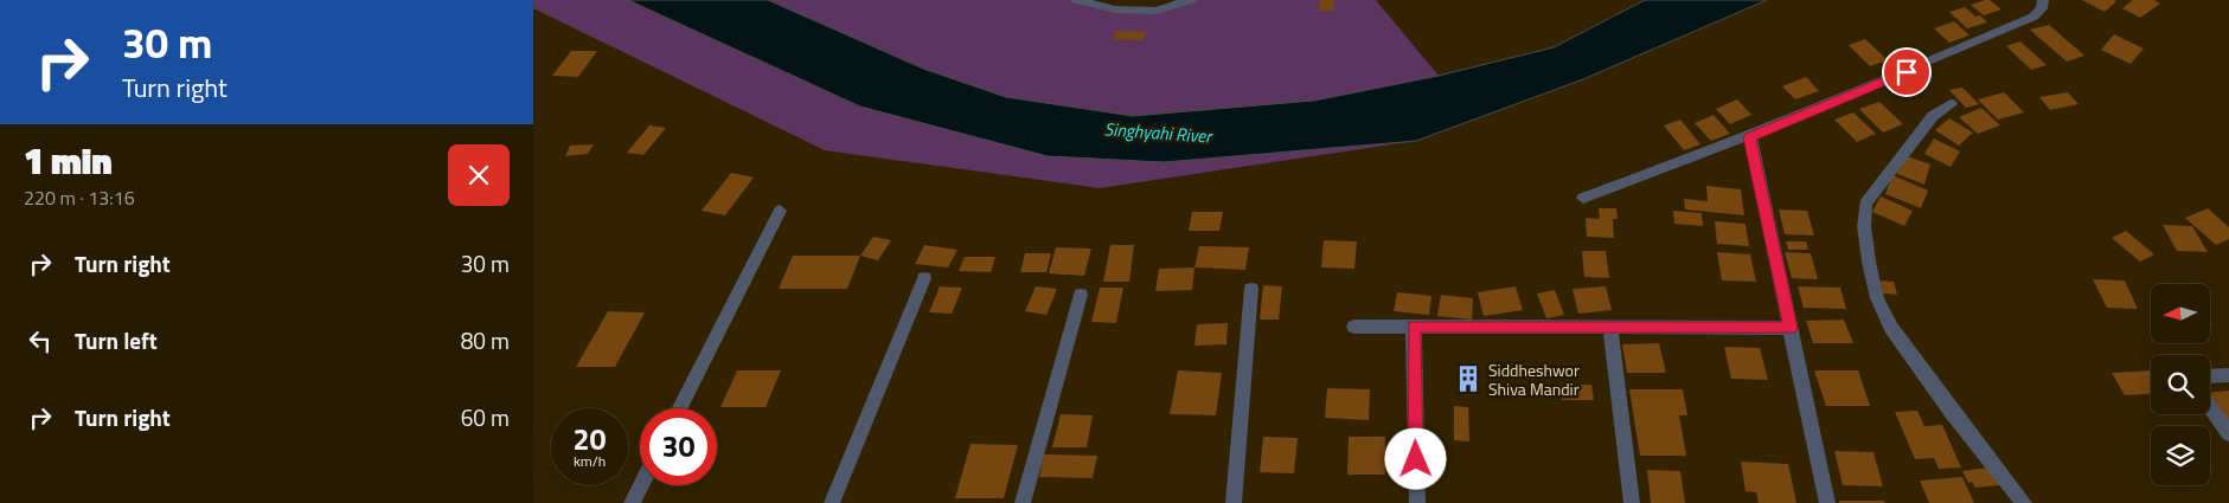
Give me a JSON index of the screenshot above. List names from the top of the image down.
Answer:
{
  "water": ["Singhyahi River"],
  "places": {
    "building": ["Siddheshwor Shiva Mandir"]
  },
  "north": "left",
  "page": {
    "turn": ["30 m", "Turn right"],
    "heading": ["1 min", "220 m · 13:16"],
    "list": [
      {
        "name": "Turn right",
        "value": "30 m"
      },
      {
        "name": "Turn left",
        "value": "80 m"
      },
      {
        "name": "Turn right",
        "value": "60 m"
      }
    ],
    "speed": "20 km/h",
    "limit": "30"
  }
}
